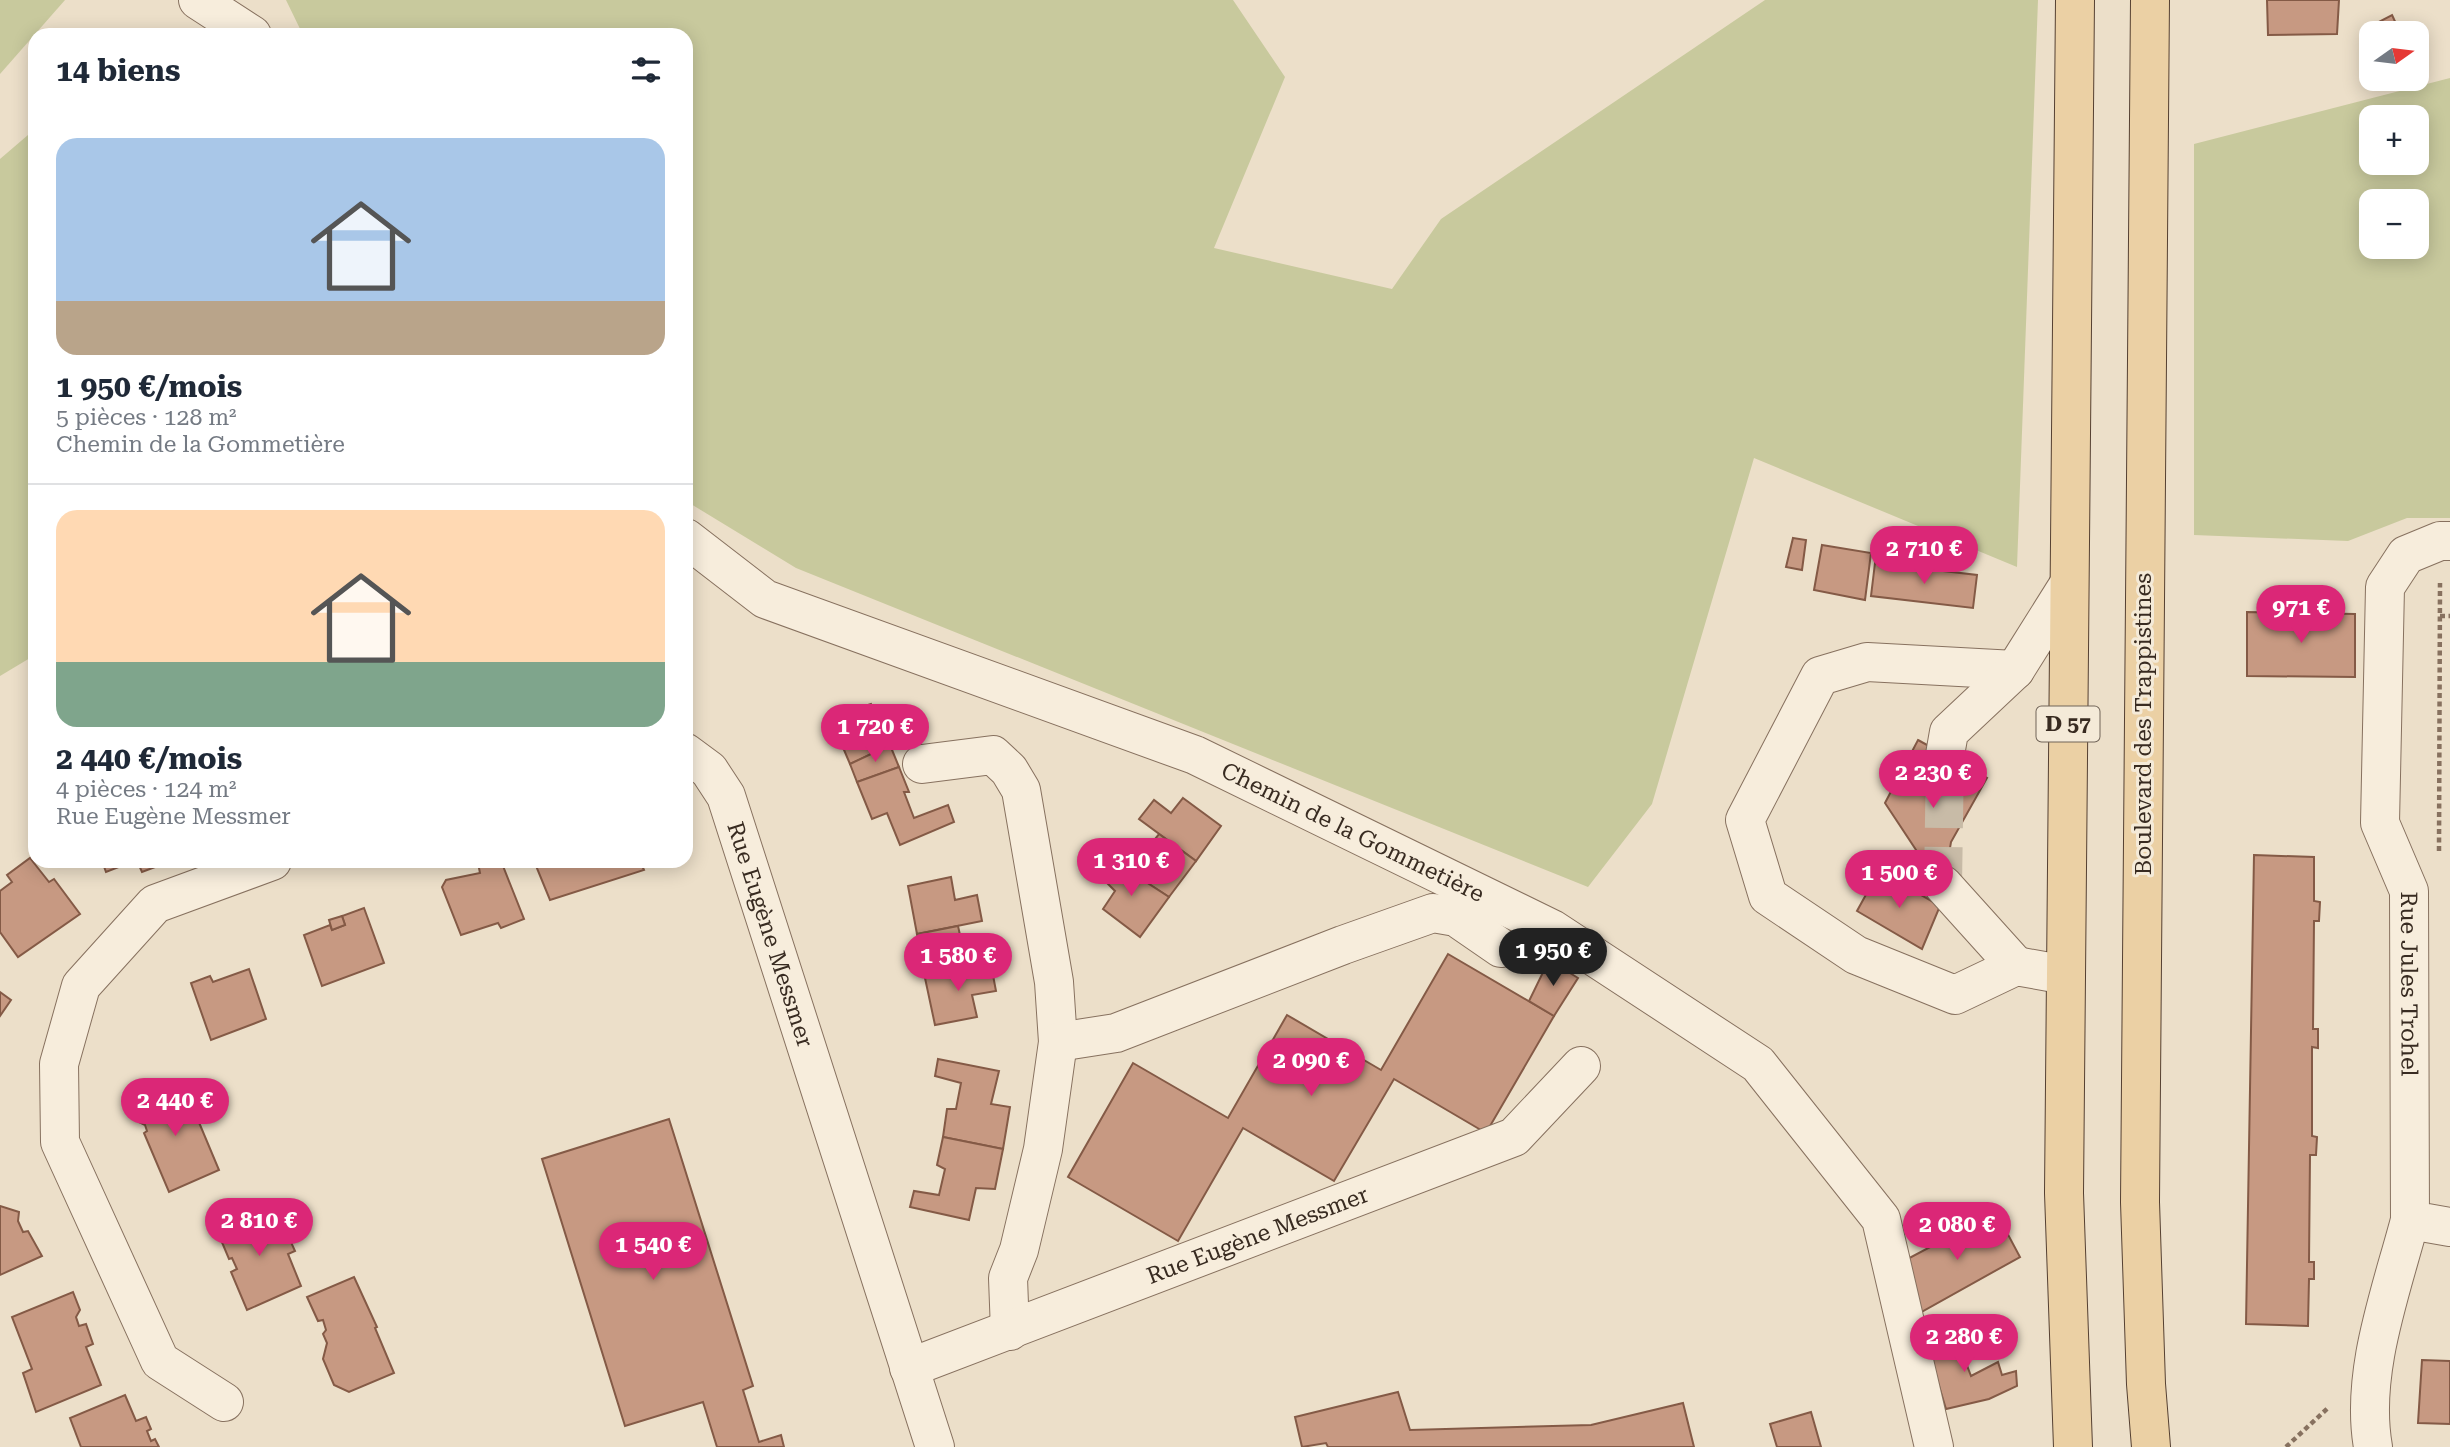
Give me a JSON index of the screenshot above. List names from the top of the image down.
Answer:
{
  "streets": {
    "main road": ["D 57", "Boulevard des Trappistines"],
    "street": ["Chemin de la Gommetière", "Rue Eugène Messmer", "Rue Jules Trohel"]
  },
  "north": "right",
  "page": {
    "map_buttons": ["+", "−"],
    "heading": "14 biens",
    "list": [
      {
        "name": "1 950 €/mois",
        "note": "5 pièces · 128 m² · Chemin de la Gommetière"
      },
      {
        "name": "2 440 €/mois",
        "note": "4 pièces · 124 m² · Rue Eugène Messmer"
      }
    ],
    "price": [
      "2 710 €",
      "971 €",
      "1 720 €",
      "2 230 €",
      "1 310 €",
      "1 500 €",
      "1 950 €",
      "1 580 €",
      "2 090 €",
      "2 440 €",
      "2 810 €",
      "2 080 €",
      "1 540 €",
      "2 280 €"
    ]
  }
}
